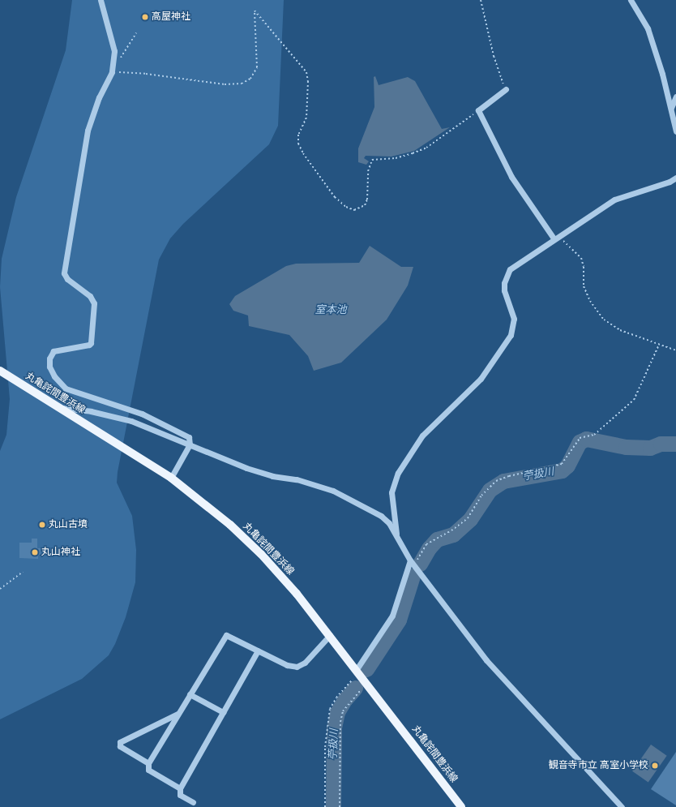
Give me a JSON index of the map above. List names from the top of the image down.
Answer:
{
  "streets": {
    "main road": ["丸亀詫間豊浜線"]
  },
  "water": ["室本池", "苧扱川"],
  "places": [
    "高屋神社",
    "丸山古墳",
    "丸山神社",
    "観音寺市立 高室小学校"
  ]
}
